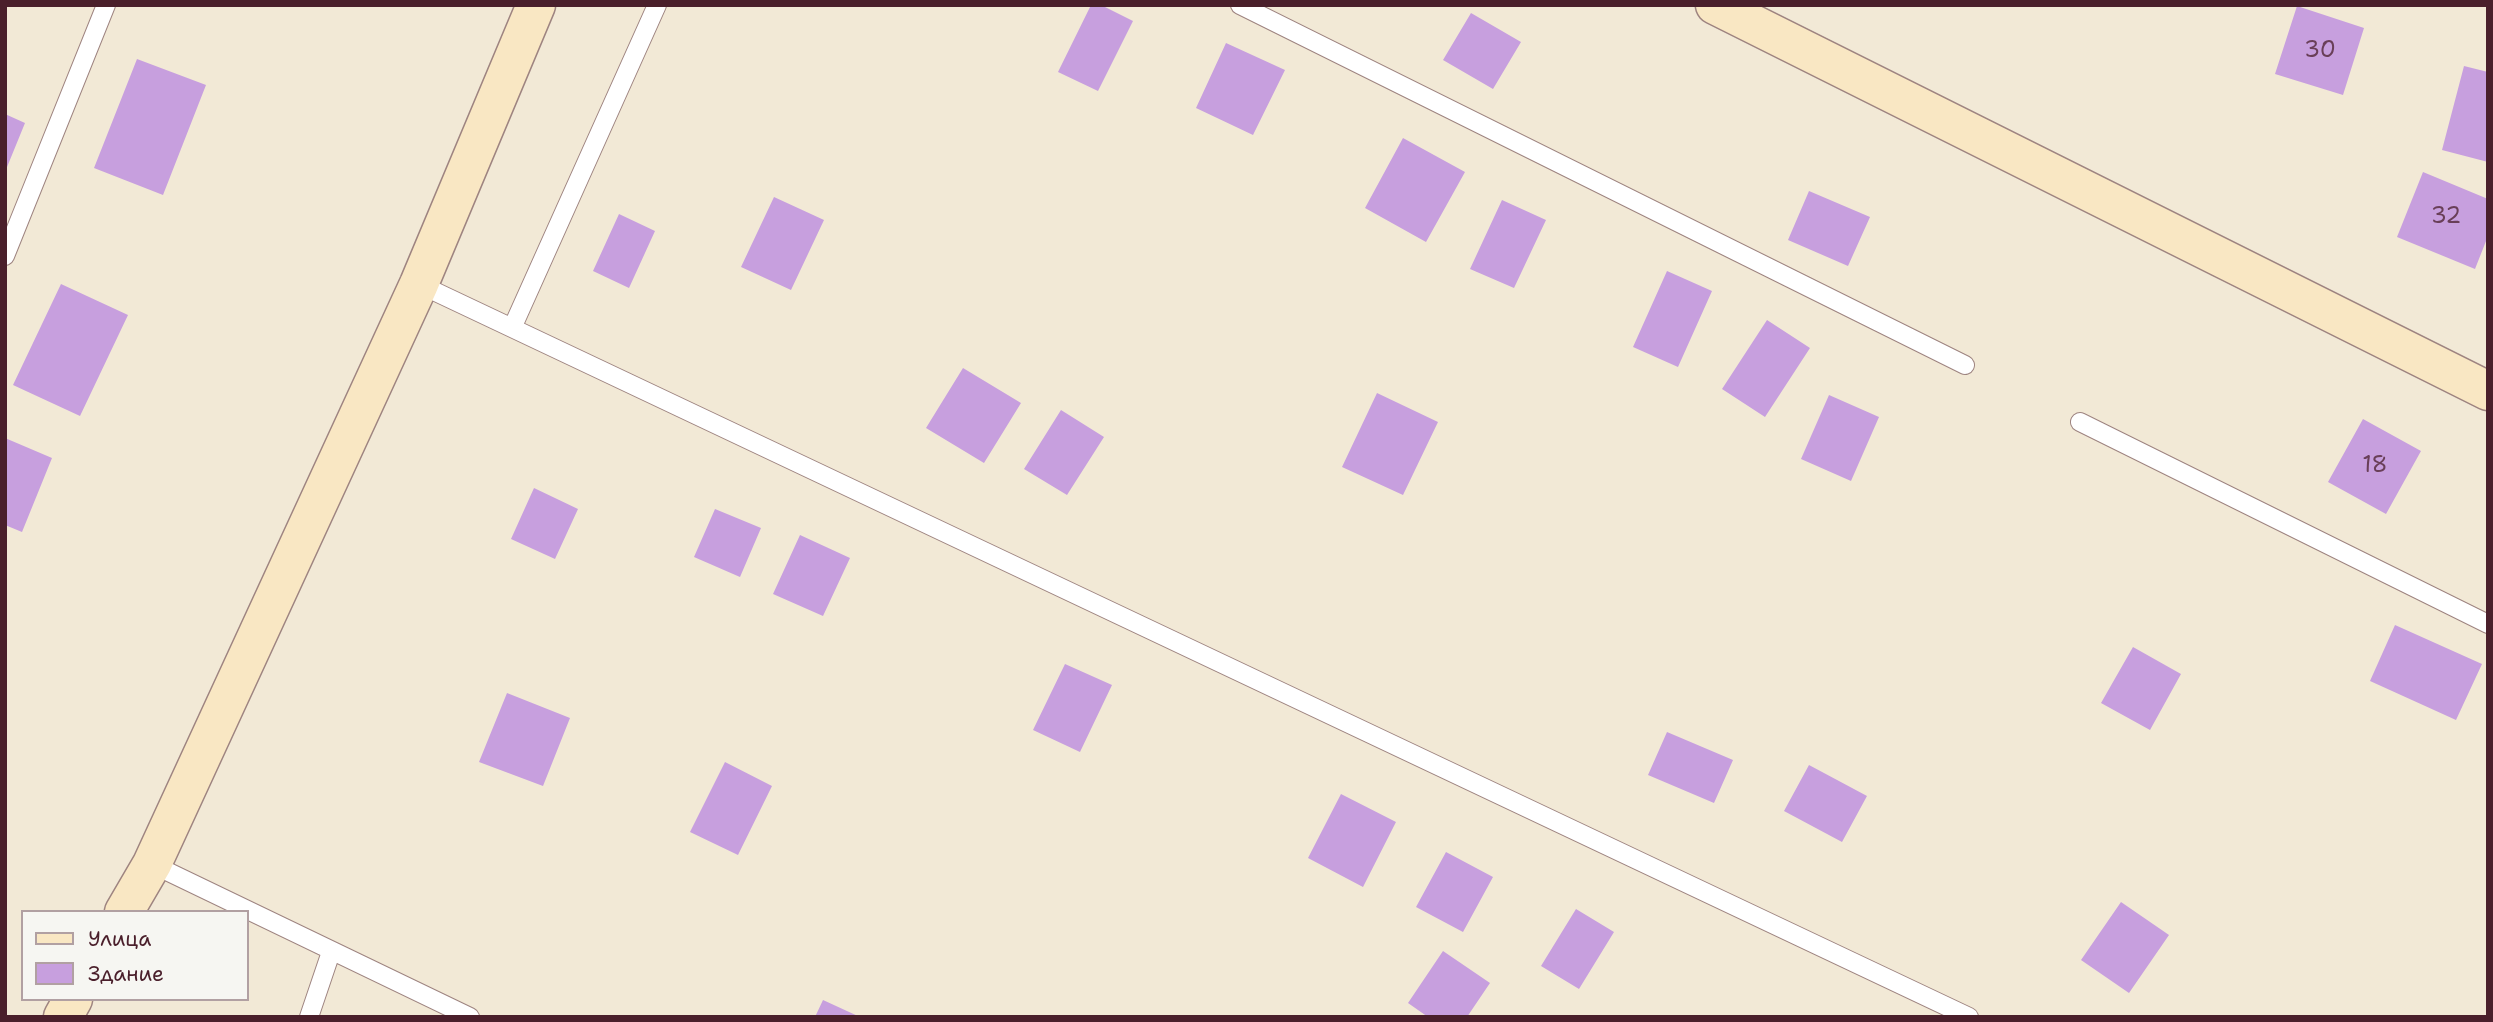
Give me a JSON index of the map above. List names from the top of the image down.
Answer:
{
  "house_numbers": ["30", "32", "18"],
  "legend": ["Улица", "Здание"]
}
